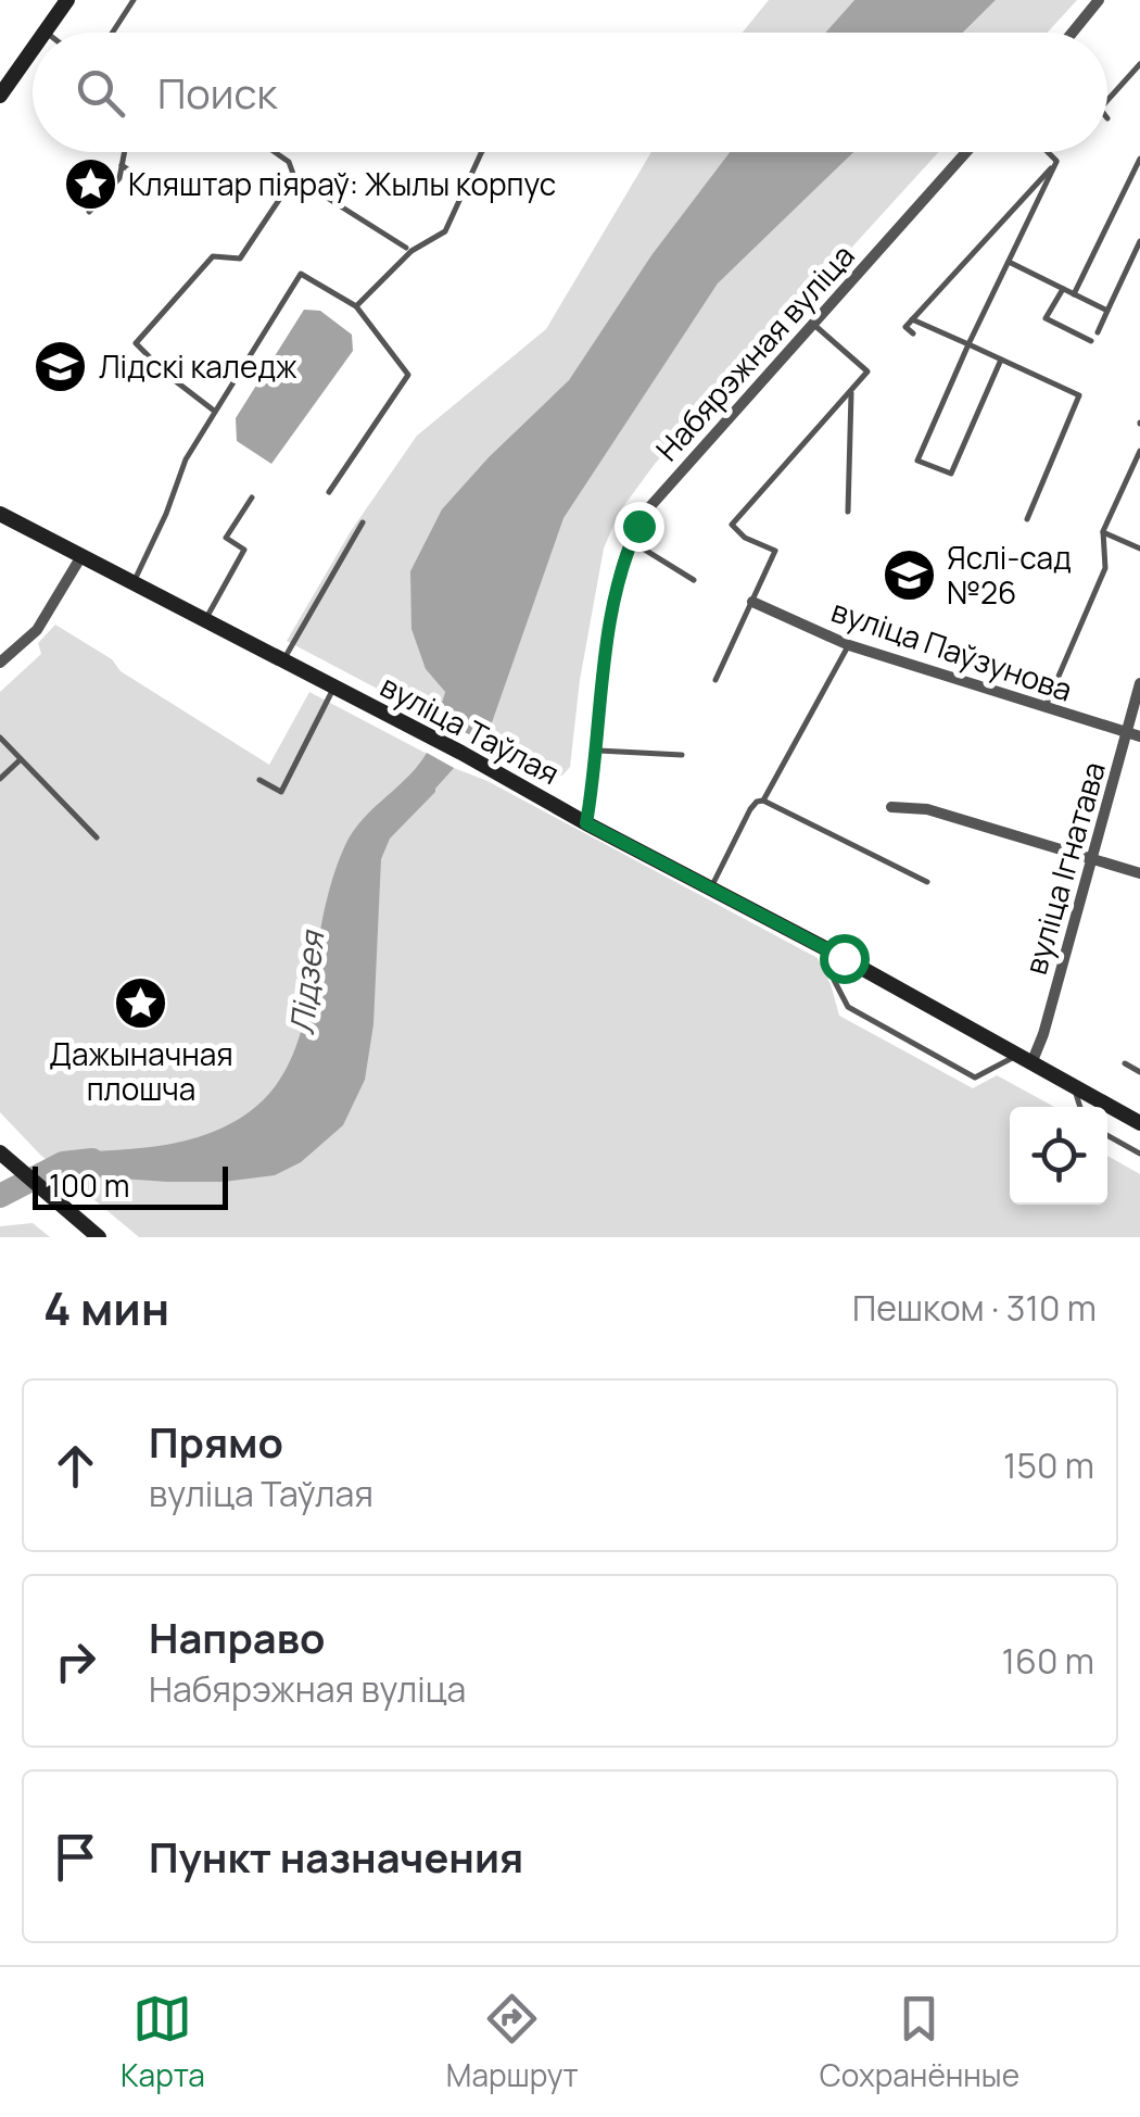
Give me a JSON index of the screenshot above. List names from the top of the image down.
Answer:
{
  "streets": {
    "main road": ["вуліца Таўлая"],
    "street": ["Набярэжная вуліца", "вуліца Паўзунова", "вуліца Ігнатава"]
  },
  "crossings": [
    ["Набярэжная вуліца", "вуліца Таўлая"],
    ["вуліца Паўзунова", "вуліца Ігнатава"],
    ["вуліца Таўлая", "вуліца Ігнатава"]
  ],
  "water": ["Лідзея"],
  "places": {
    "place": ["Кляштар піяраў: Жылы корпус", "Дажыначная плошча"],
    "school or university": ["Лідскі каледж", "Яслі-сад №26"]
  },
  "scale_bar": "100 m",
  "page": {
    "search": "Поиск",
    "scale": "100 m",
    "heading": ["4 мин", "Пешком · 310 m"],
    "list": [
      ["Прямо", "вуліца Таўлая", "150 m"],
      ["Направо", "Набярэжная вуліца", "160 m"],
      "Пункт назначения"
    ],
    "nav": ["Карта", "Маршрут", "Сохранённые"]
  }
}
